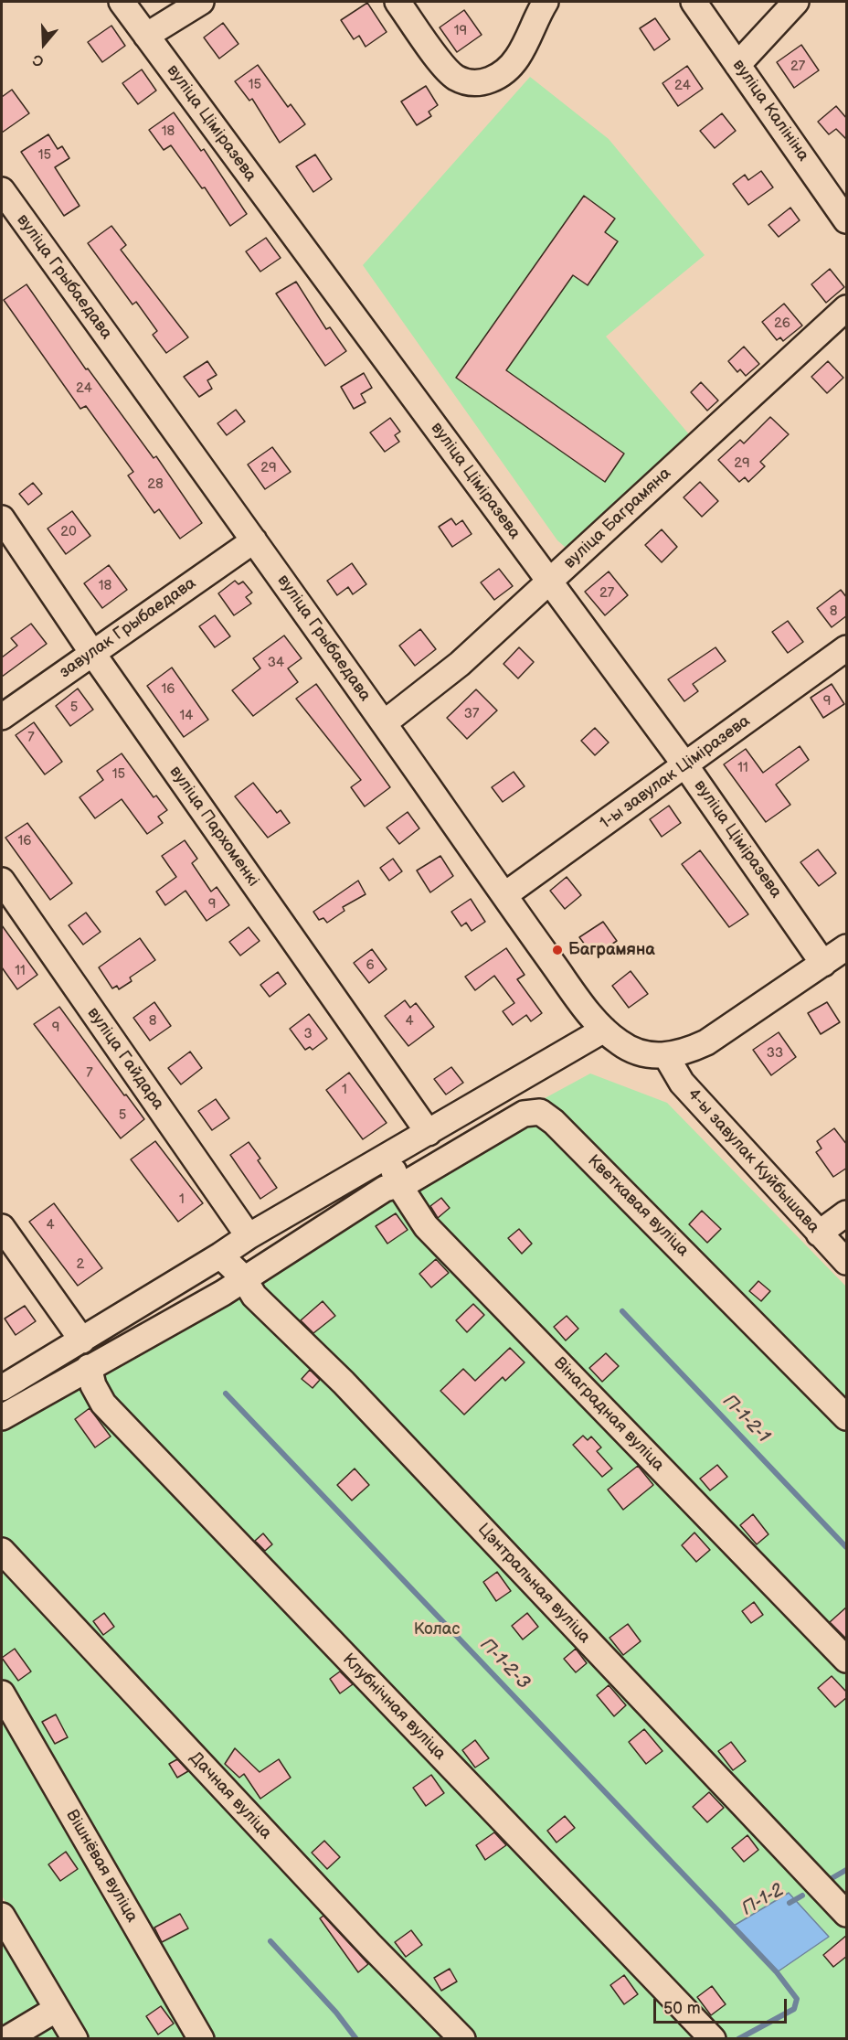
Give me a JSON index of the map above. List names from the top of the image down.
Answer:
{
  "streets": {
    "street": [
      "вуліца Калініна",
      "вуліца Ціміразева",
      "вуліца Грыбаедава",
      "вуліца Баграмяна",
      "завулак Грыбаедава",
      "1-ы завулак Ціміразева",
      "вуліца Пархоменкі",
      "вуліца Гайдара",
      "4-ы завулак Куйбышава",
      "Кветкавая вуліца",
      "Вінаградная вуліца",
      "Цэнтральная вуліца",
      "Клубнічная вуліца",
      "Дачная вуліца",
      "Вішнёвая вуліца"
    ]
  },
  "crossings": [
    ["вуліца Ціміразева", "вуліца Баграмяна"],
    ["вуліца Ціміразева", "1-ы завулак Ціміразева"],
    ["вуліца Грыбаедава", "вуліца Баграмяна"],
    ["вуліца Грыбаедава", "завулак Грыбаедава"],
    ["вуліца Грыбаедава", "1-ы завулак Ціміразева"],
    ["вуліца Грыбаедава", "4-ы завулак Куйбышава"],
    ["завулак Грыбаедава", "вуліца Пархоменкі"],
    ["Кветкавая вуліца", "Вінаградная вуліца"]
  ],
  "water": ["П-1-2-1", "П-1-2-3", "П-1-2"],
  "parks": ["Колас"],
  "places": ["Баграмяна"],
  "house_numbers": [
    "19",
    "27",
    "15",
    "24",
    "18",
    "15",
    "26",
    "24",
    "29",
    "29",
    "28",
    "20",
    "18",
    "27",
    "8",
    "34",
    "16",
    "9",
    "5",
    "37",
    "14",
    "7",
    "11",
    "15",
    "16",
    "9",
    "6",
    "11",
    "8",
    "4",
    "9",
    "3",
    "33",
    "7",
    "1",
    "5",
    "1",
    "4",
    "2"
  ],
  "scale_bar": "50 m",
  "north": "bottom"
}
